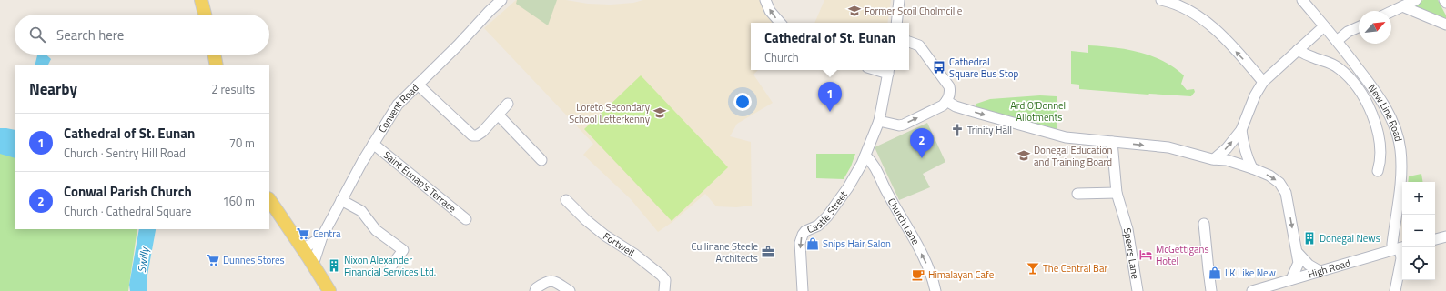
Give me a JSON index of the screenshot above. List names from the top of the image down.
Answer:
{
  "streets": {
    "street": [
      "Convent Road",
      "New Line Road",
      "Saint Eunan's Terrace",
      "Castle Street",
      "Church Lane",
      "Fortwell",
      "Speers Lane",
      "High Road"
    ]
  },
  "crossings": [
    ["Convent Road", "Saint Eunan's Terrace"],
    ["New Line Road", "High Road"],
    ["Castle Street", "Church Lane"]
  ],
  "one_way": ["Castle Street", "Church Lane"],
  "water": ["Swilly"],
  "parks": ["Ard O'Donnell Allotments"],
  "places": {
    "school or university": ["Former Scoil Cholmcille", "Loreto Secondary School Letterkenny", "Donegal Education and Training Board"],
    "bus stop": ["Cathedral Square Bus Stop"],
    "church": ["Trinity Hall"],
    "supermarket": ["Centra", "Dunnes Stores"],
    "building": ["Donegal News", "Nixon Alexander Financial Services Ltd."],
    "shop": ["Snips Hair Salon", "LK Like New"],
    "office": ["Cullinane Steele Architects"],
    "hotel": ["McGettigans Hotel"],
    "bar": ["The Central Bar"],
    "cafe": ["Himalayan Cafe"]
  },
  "north": "top right",
  "page": {
    "search": "Search here",
    "popup": ["Cathedral of St. Eunan", "Church"],
    "heading": ["Nearby", "2 results"],
    "pins": ["1", "2"],
    "list": [
      {
        "mark": "1",
        "name": "Cathedral of St. Eunan",
        "note": "Church · Sentry Hill Road",
        "value": "70 m"
      },
      {
        "mark": "2",
        "name": "Conwal Parish Church",
        "note": "Church · Cathedral Square",
        "value": "160 m"
      }
    ],
    "map_buttons": ["+", "−"]
  }
}
